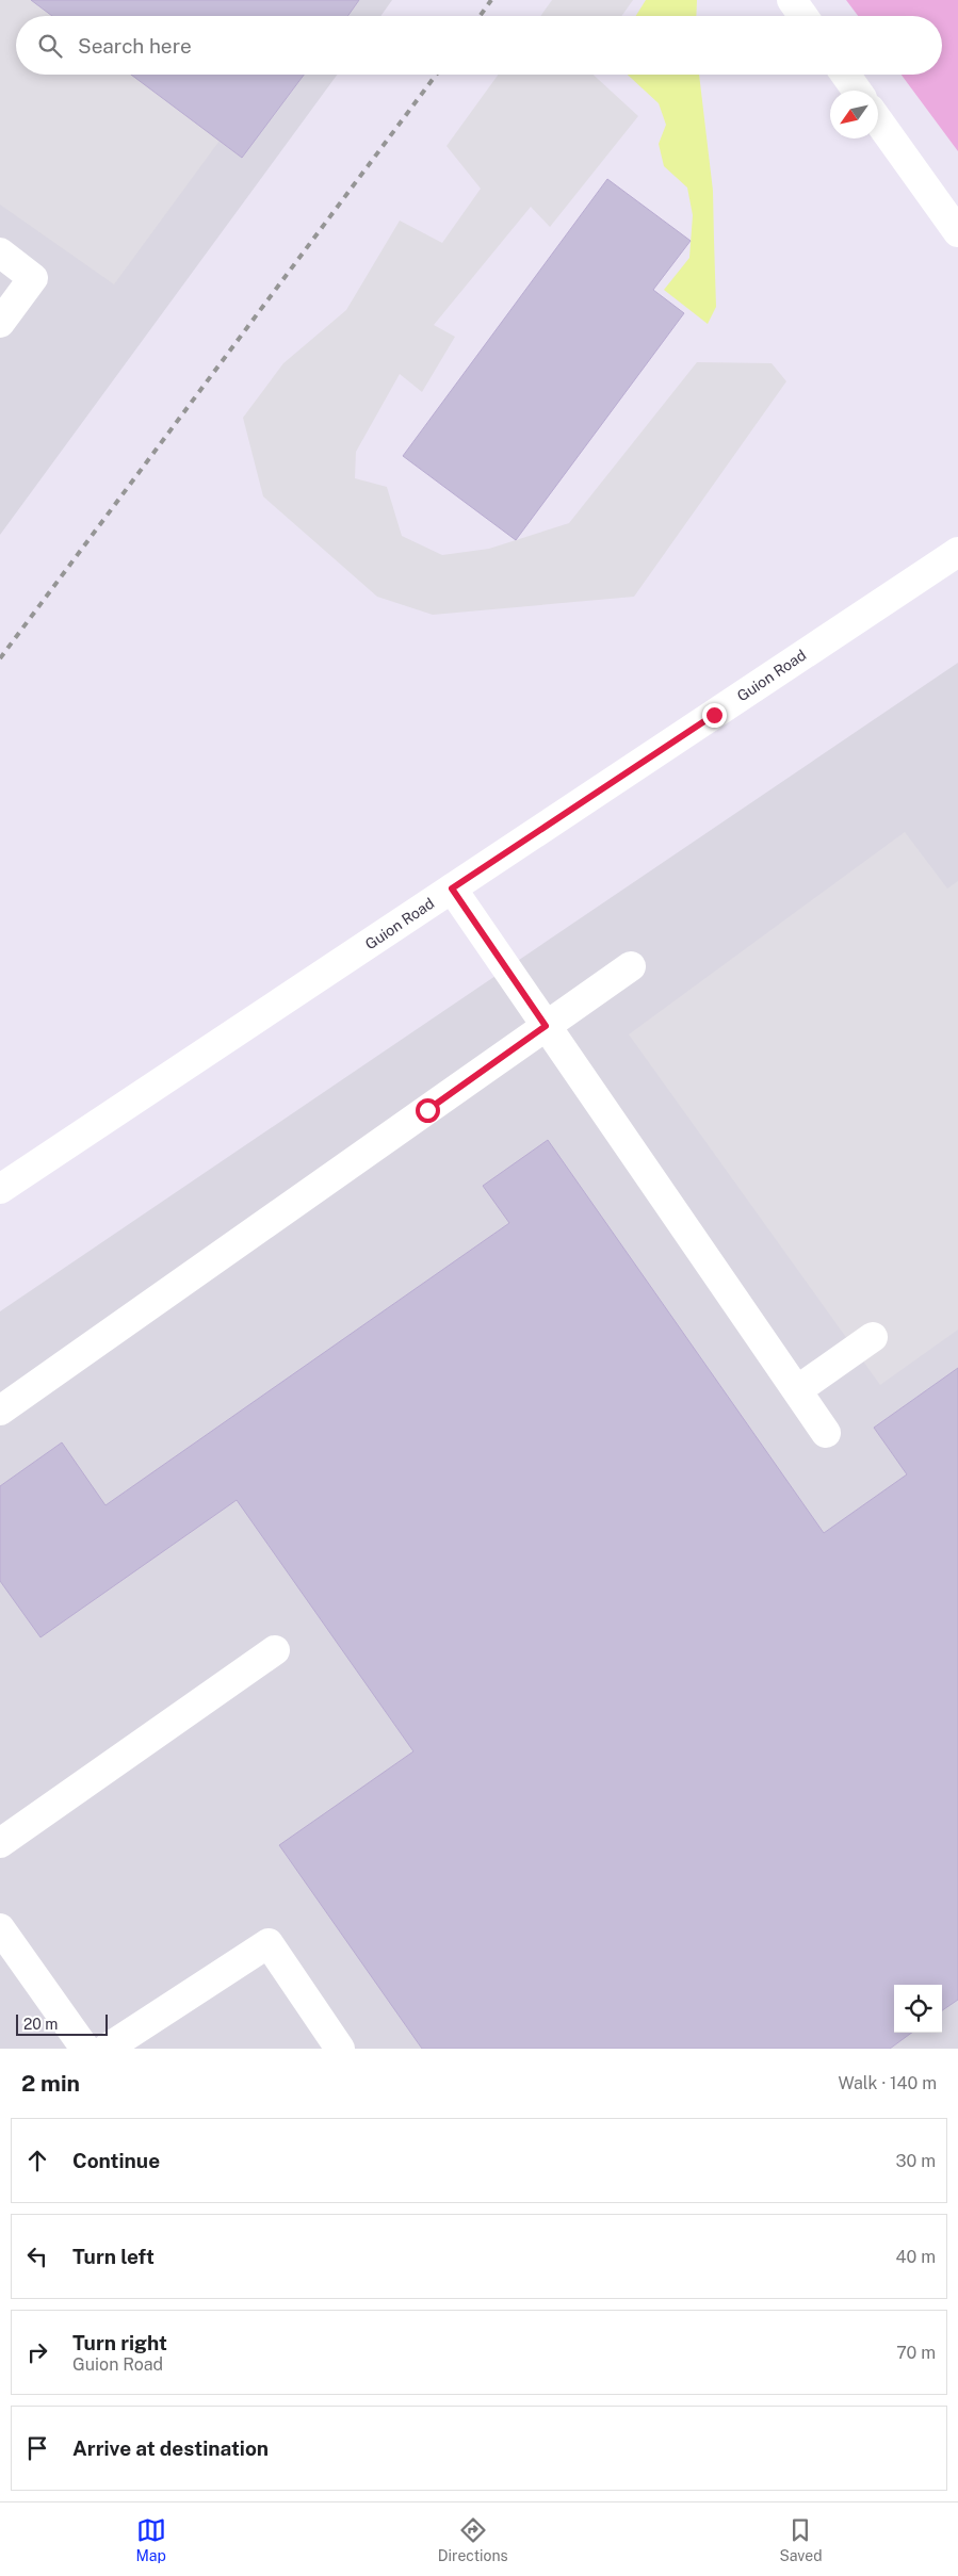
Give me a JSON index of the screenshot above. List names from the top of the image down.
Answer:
{
  "streets": {
    "street": ["Guion Road"]
  },
  "scale_bar": "20 m",
  "north": "bottom left",
  "page": {
    "search": "Search here",
    "scale": "20 m",
    "heading": ["2 min", "Walk · 140 m"],
    "list": [
      ["Continue", "30 m"],
      ["Turn left", "40 m"],
      ["Turn right", "Guion Road", "70 m"],
      "Arrive at destination"
    ],
    "nav": ["Map", "Directions", "Saved"]
  }
}
